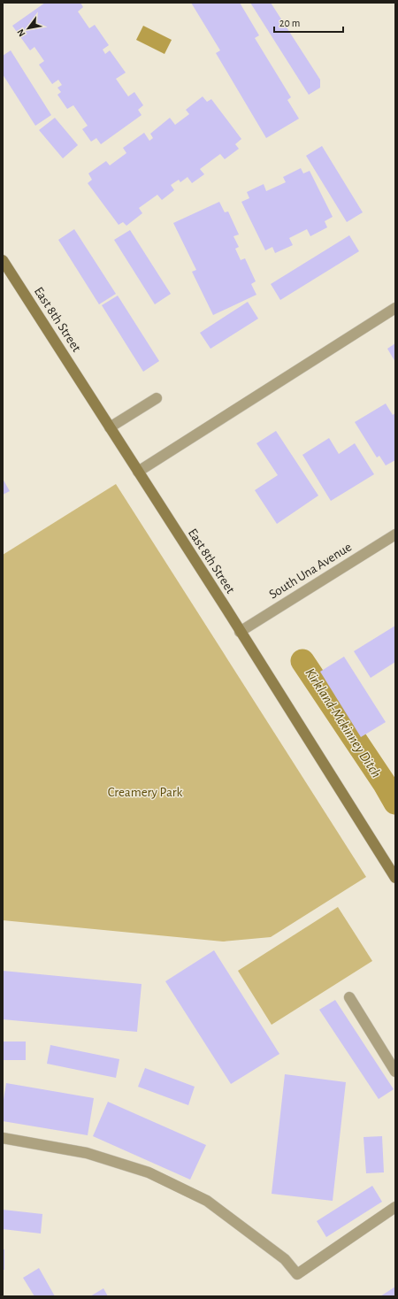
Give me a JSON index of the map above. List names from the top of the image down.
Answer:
{
  "streets": {
    "street": ["East 8th Street", "South Una Avenue"]
  },
  "crossings": [
    ["East 8th Street", "South Una Avenue"]
  ],
  "water": ["Kirkland-Mckinney Ditch"],
  "parks": ["Creamery Park"],
  "scale_bar": "20 m",
  "north": "bottom left"
}
